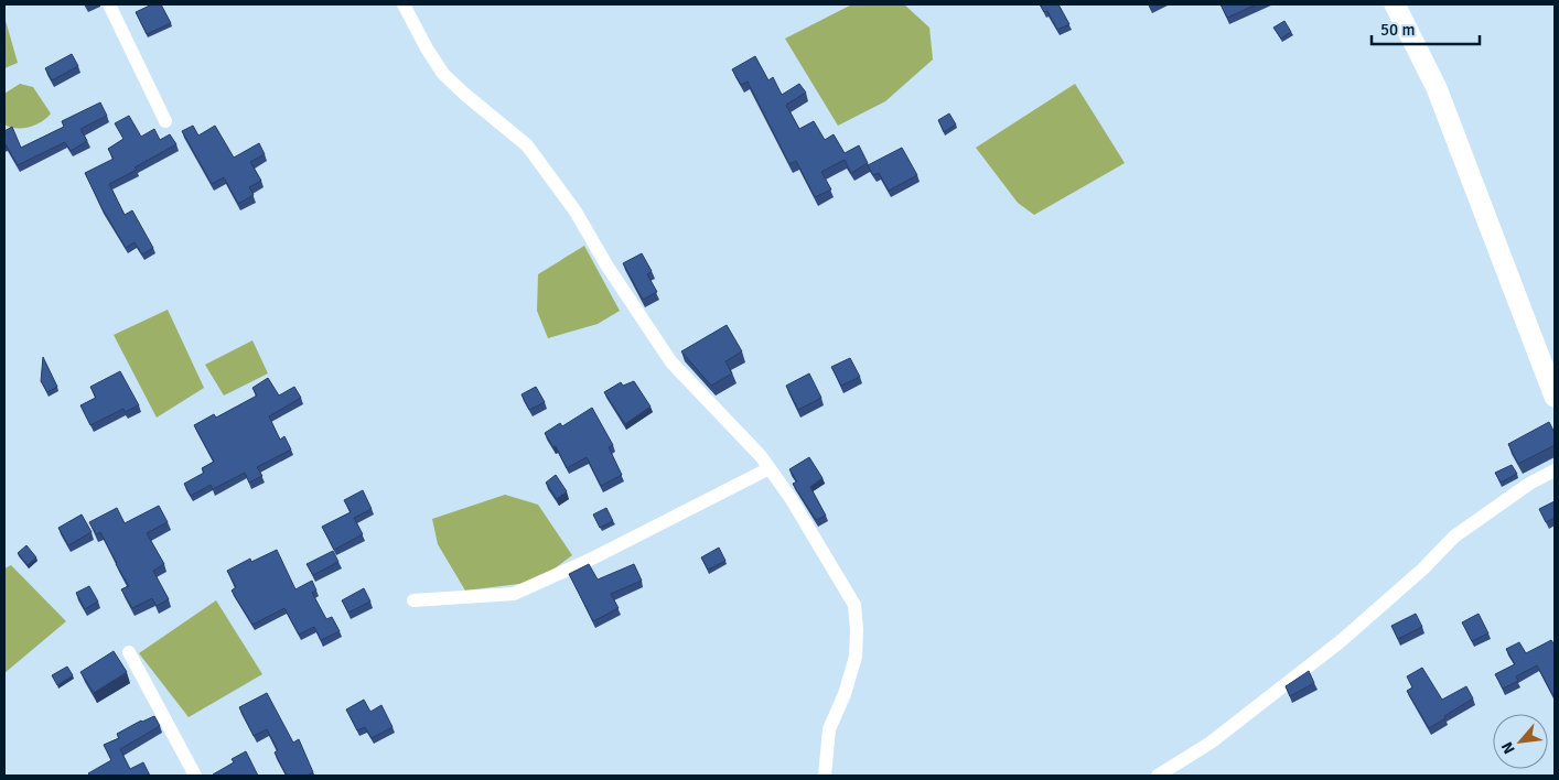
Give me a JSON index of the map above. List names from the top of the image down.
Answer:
{
  "scale_bar": "50 m",
  "north": "bottom left"
}
